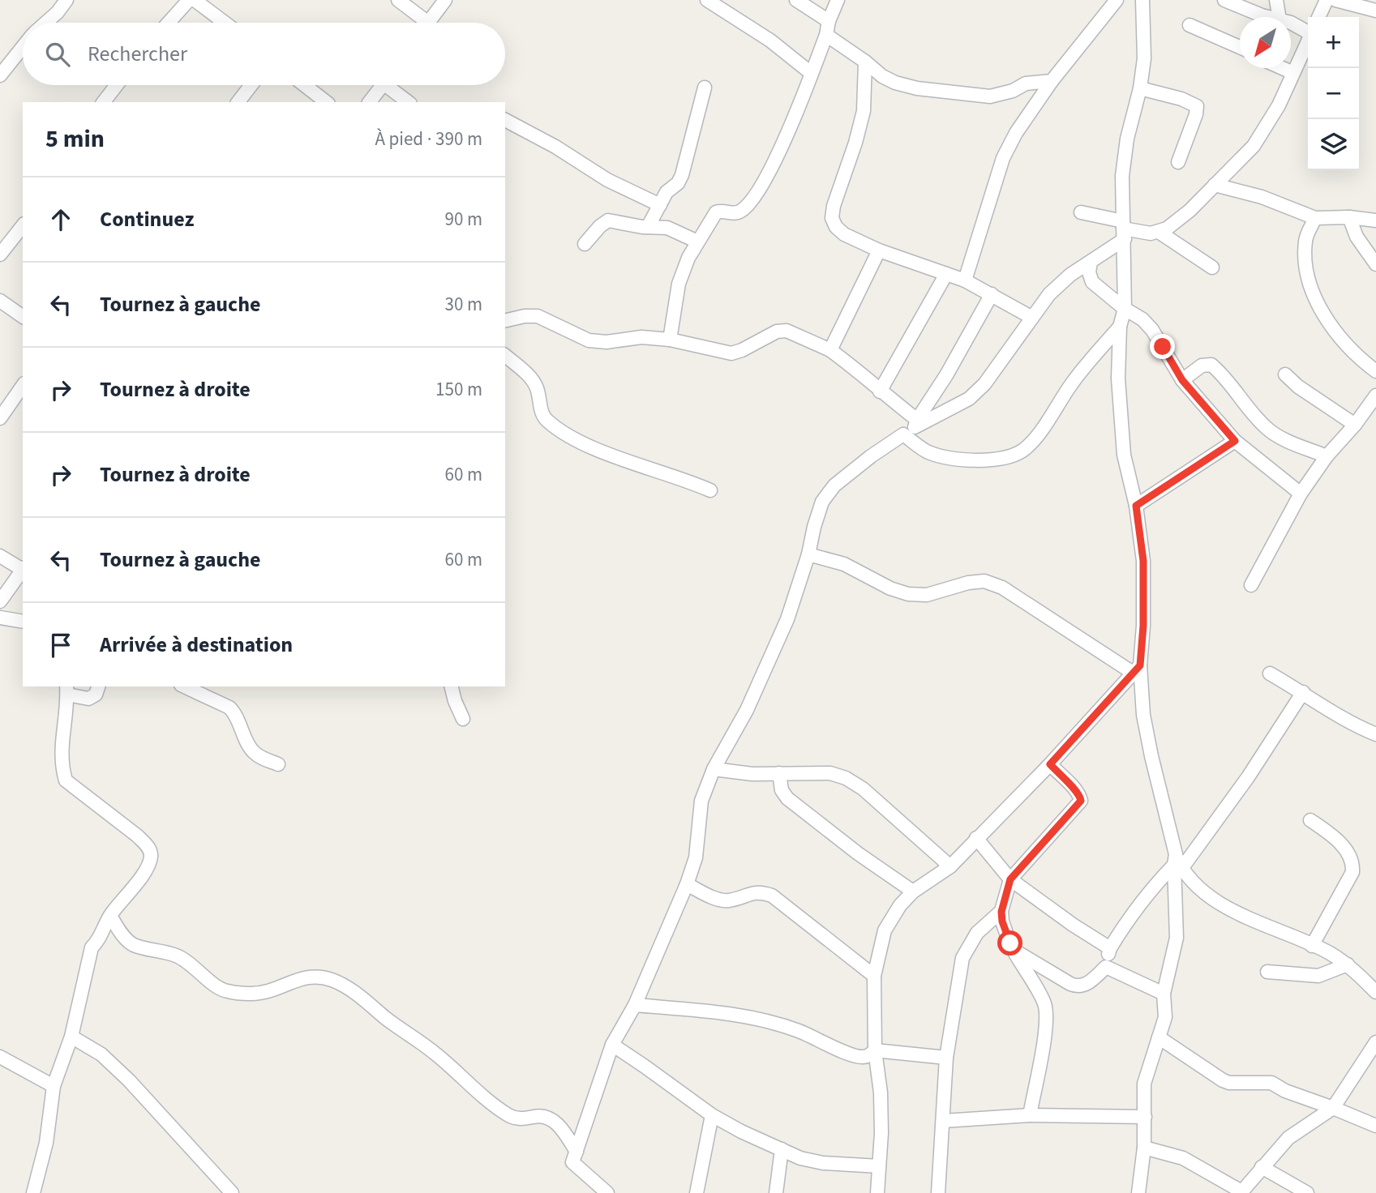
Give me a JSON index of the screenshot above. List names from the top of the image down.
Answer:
{
  "north": "bottom left",
  "page": {
    "map_buttons": ["+", "−"],
    "search": "Rechercher",
    "heading": ["5 min", "À pied · 390 m"],
    "list": [
      ["Continuez", "90 m"],
      ["Tournez à gauche", "30 m"],
      ["Tournez à droite", "150 m"],
      ["Tournez à droite", "60 m"],
      ["Tournez à gauche", "60 m"],
      "Arrivée à destination"
    ]
  }
}
